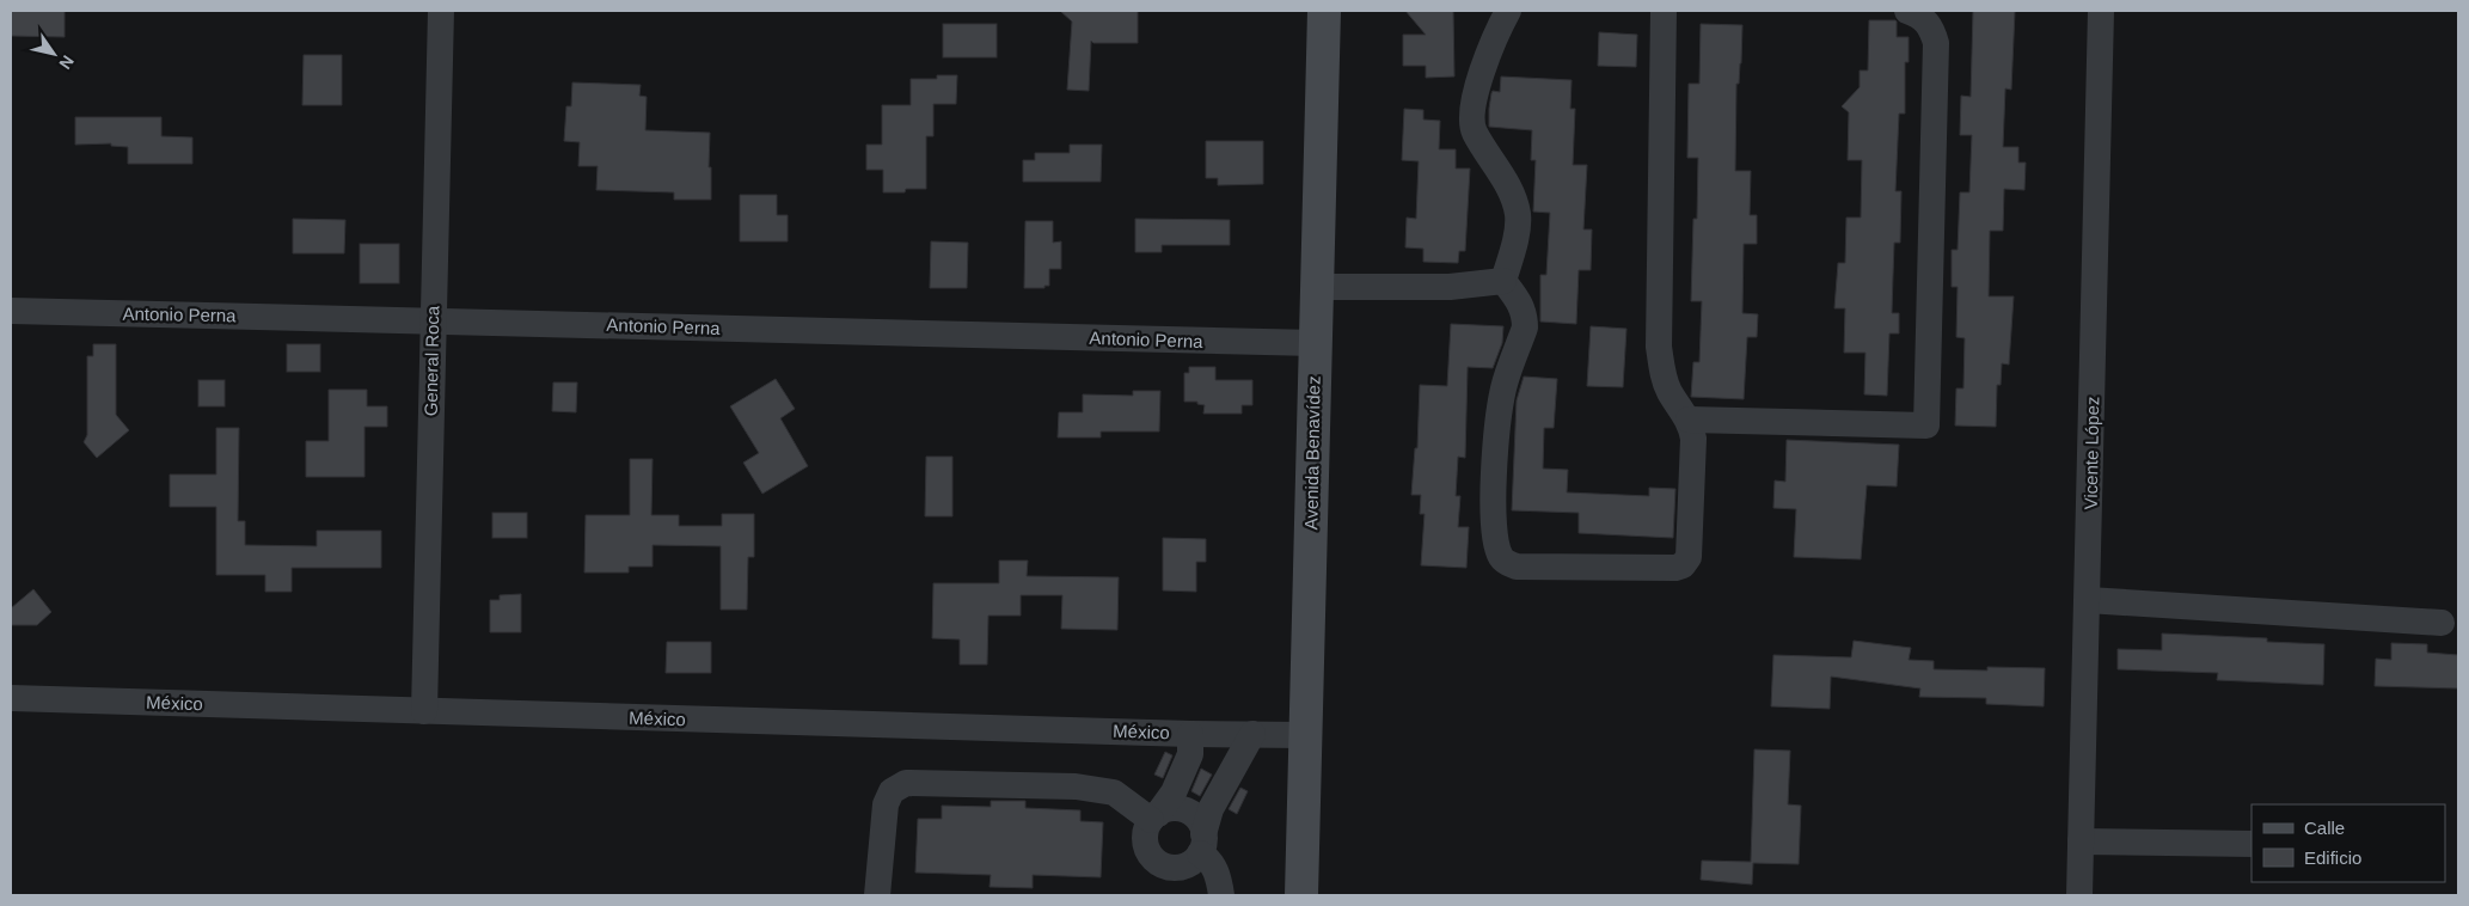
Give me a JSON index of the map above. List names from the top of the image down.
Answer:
{
  "streets": {
    "main road": ["Avenida Benavídez"],
    "street": [
      "Antonio Perna",
      "General Roca",
      "Vicente López",
      "México"
    ]
  },
  "crossings": [
    ["Antonio Perna", "General Roca"],
    ["Antonio Perna", "Avenida Benavídez"],
    ["General Roca", "México"],
    ["Avenida Benavídez", "México"]
  ],
  "legend": ["Calle", "Edificio"],
  "north": "bottom right"
}
